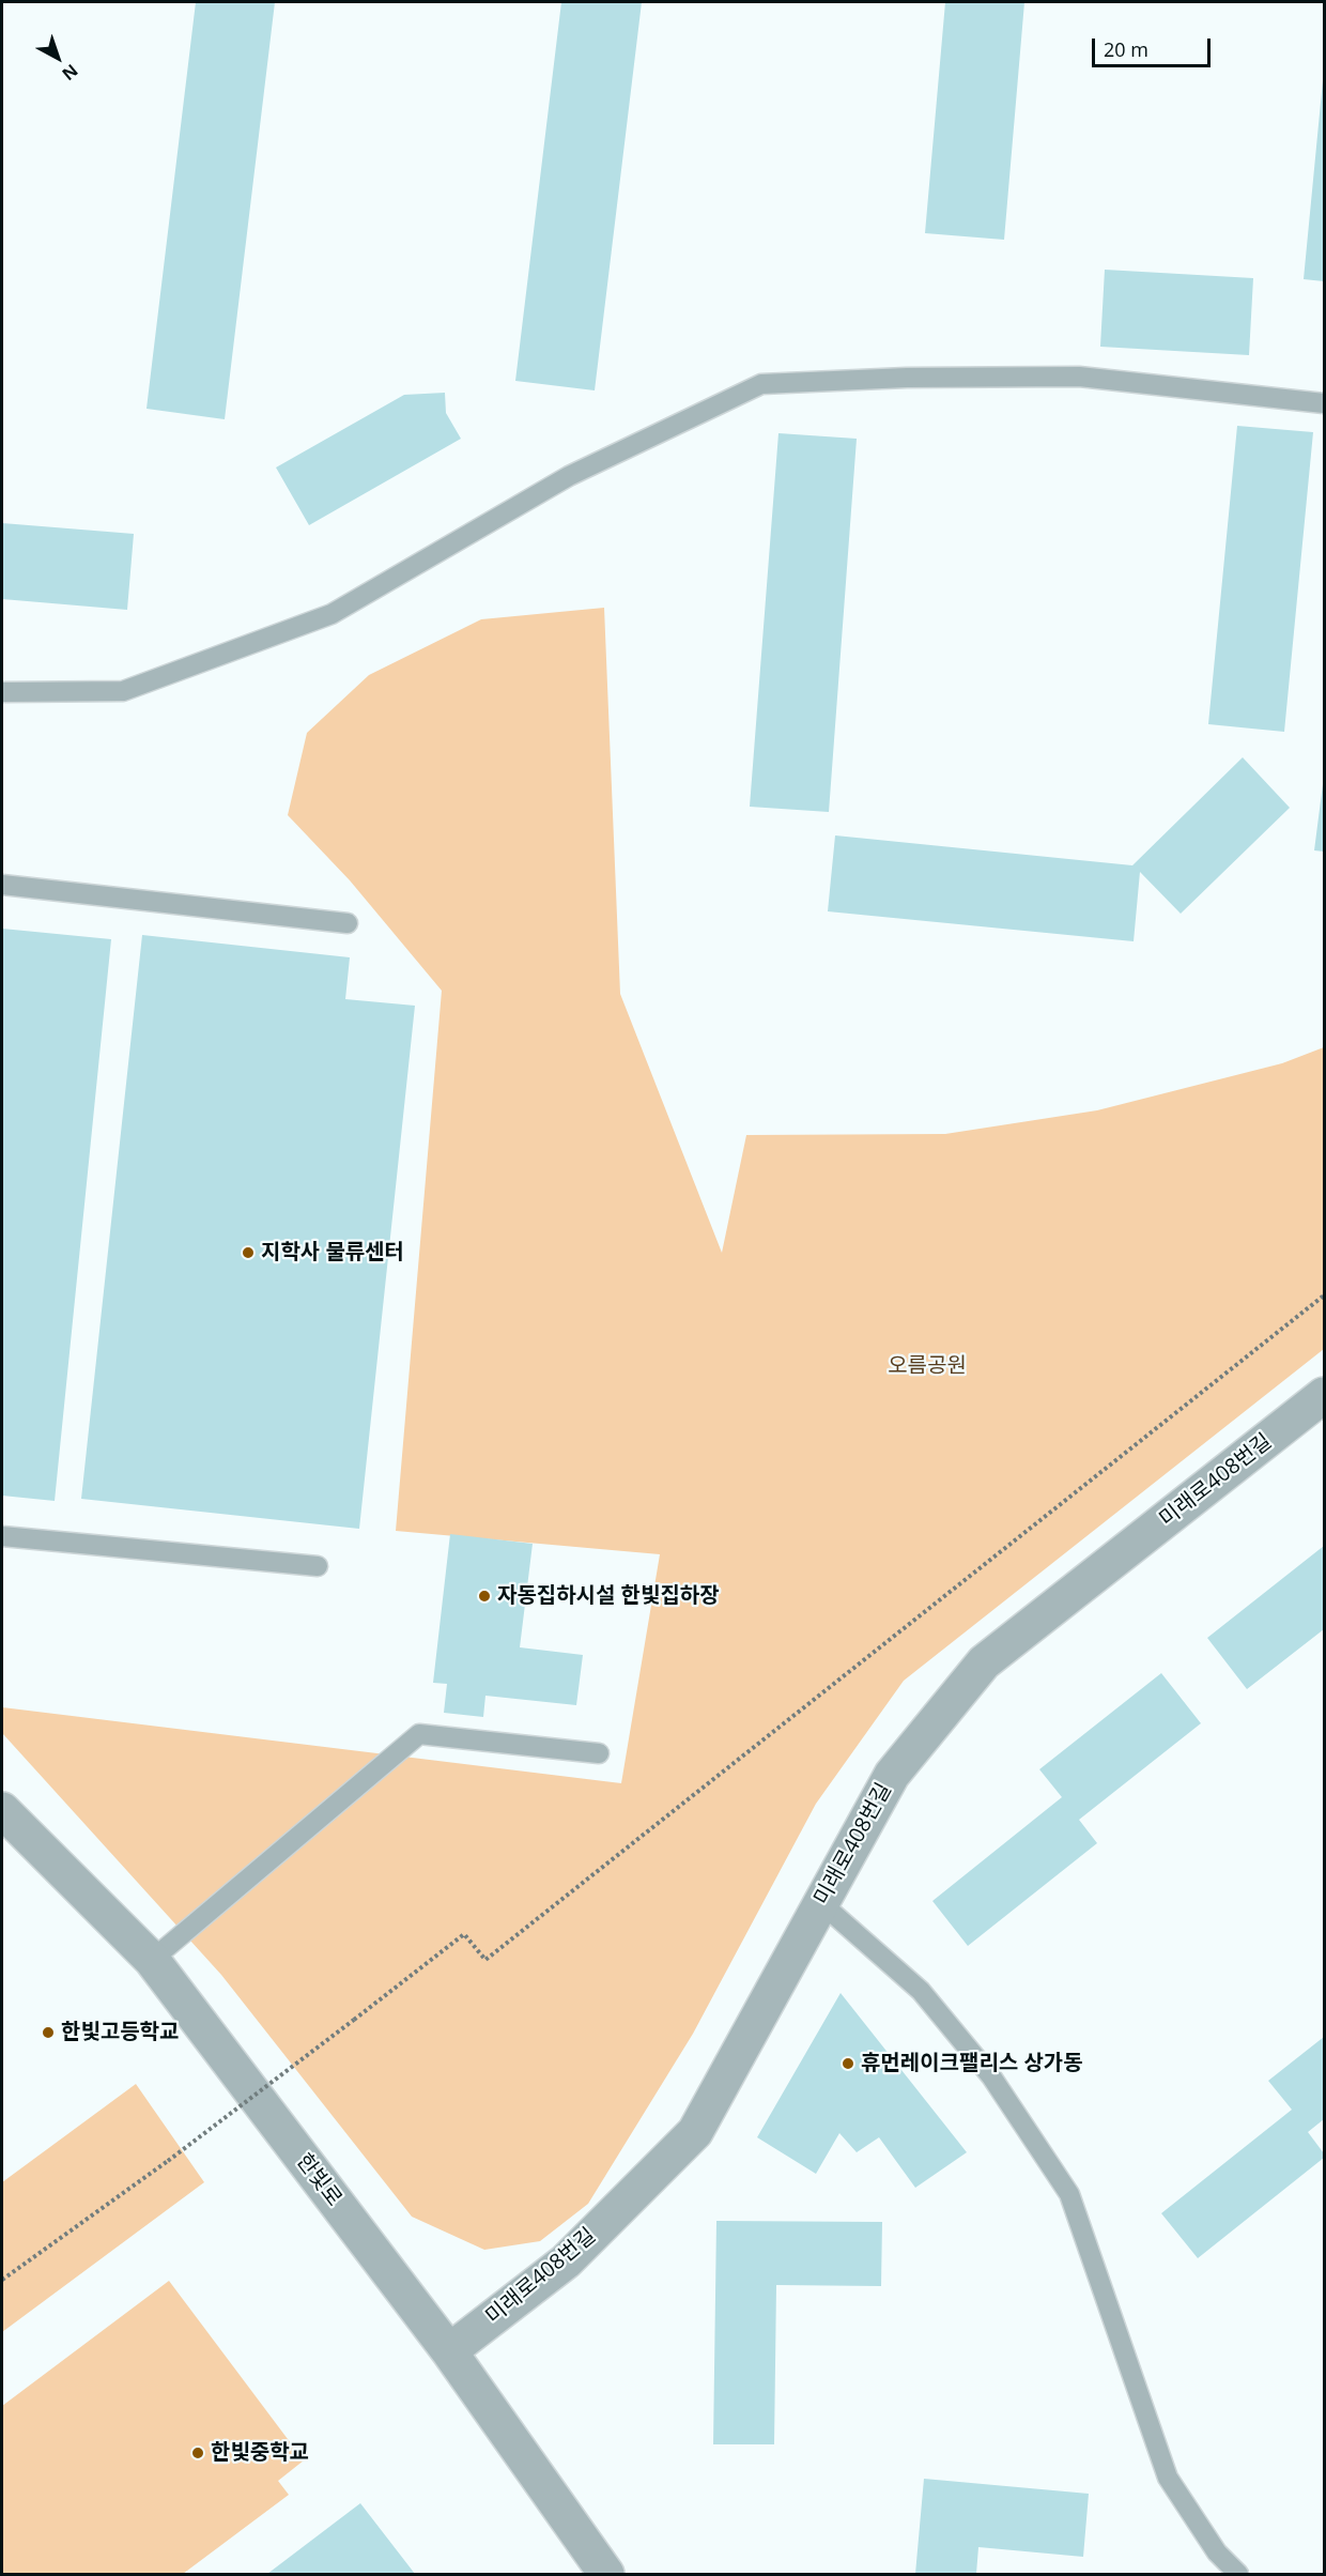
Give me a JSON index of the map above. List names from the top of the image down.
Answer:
{
  "streets": {
    "street": ["미래로408번길", "한빛로"]
  },
  "crossings": [
    ["미래로408번길", "한빛로"]
  ],
  "parks": ["오름공원"],
  "places": [
    "지학사 물류센터",
    "자동집하시설 한빛집하장",
    "한빛고등학교",
    "휴먼레이크팰리스 상가동",
    "한빛중학교"
  ],
  "scale_bar": "20 m",
  "north": "bottom right"
}
